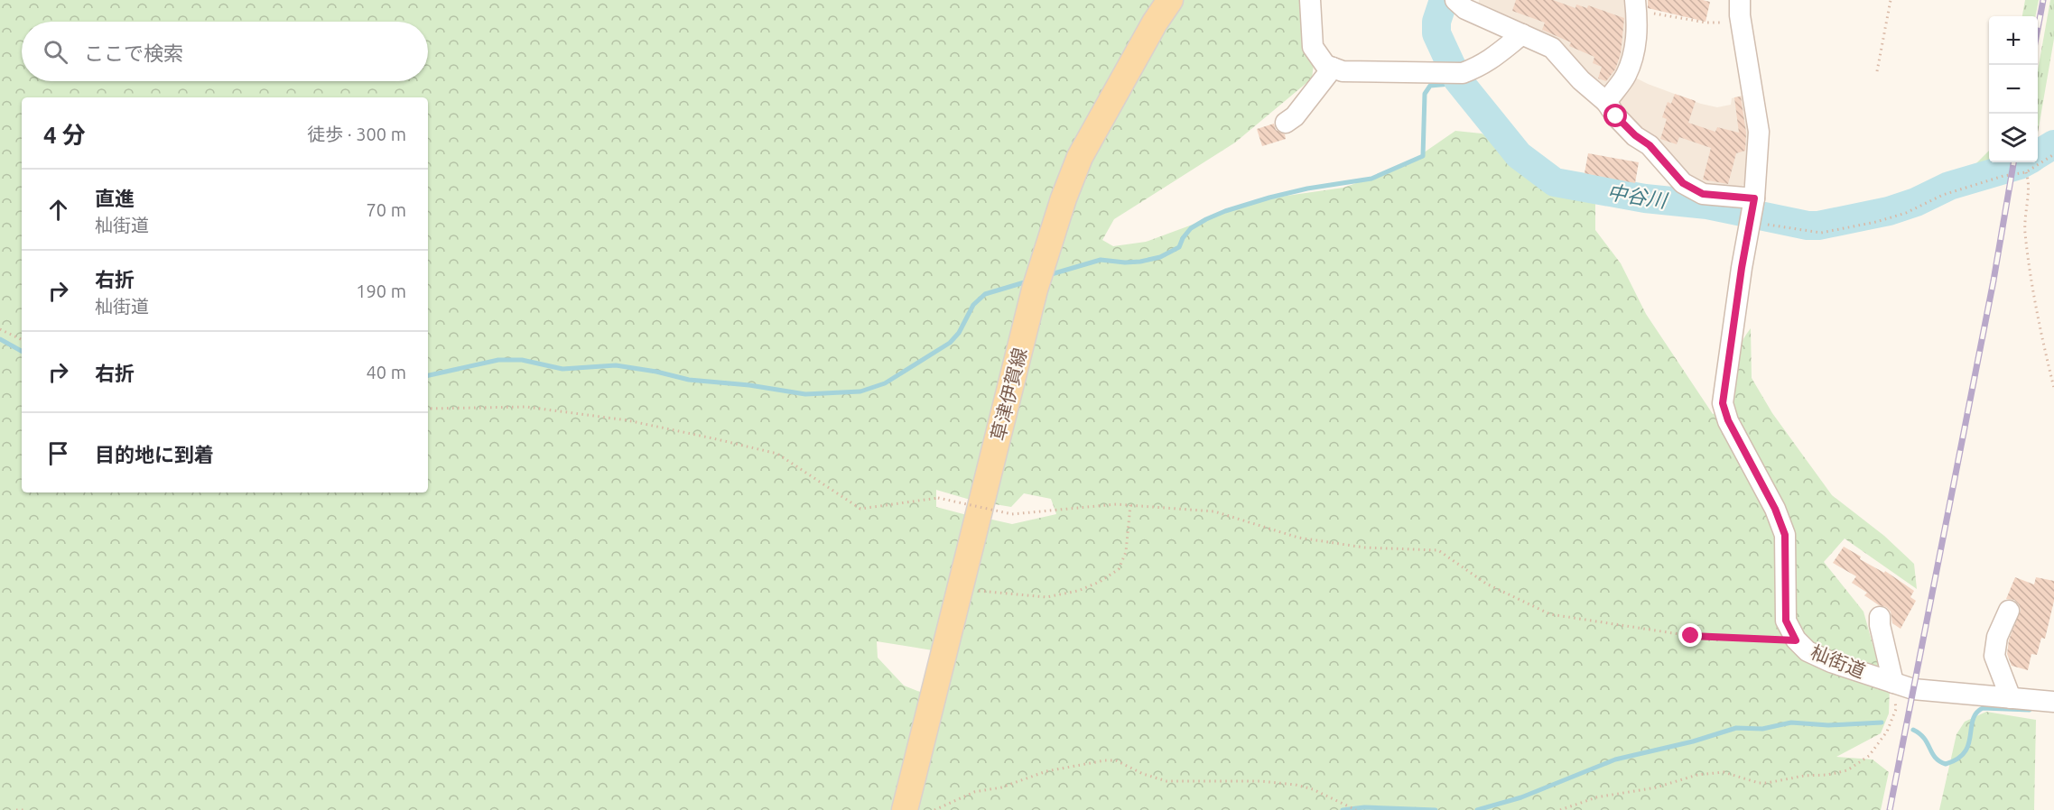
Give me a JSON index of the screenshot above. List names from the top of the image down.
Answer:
{
  "streets": {
    "main road": ["草津伊賀線"],
    "street": ["杣街道"]
  },
  "water": ["中谷川"],
  "page": {
    "map_buttons": ["+", "−"],
    "search": "ここで検索",
    "heading": ["4 分", "徒歩 · 300 m"],
    "list": [
      ["直進", "杣街道", "70 m"],
      ["右折", "杣街道", "190 m"],
      ["右折", "40 m"],
      "目的地に到着"
    ]
  }
}
